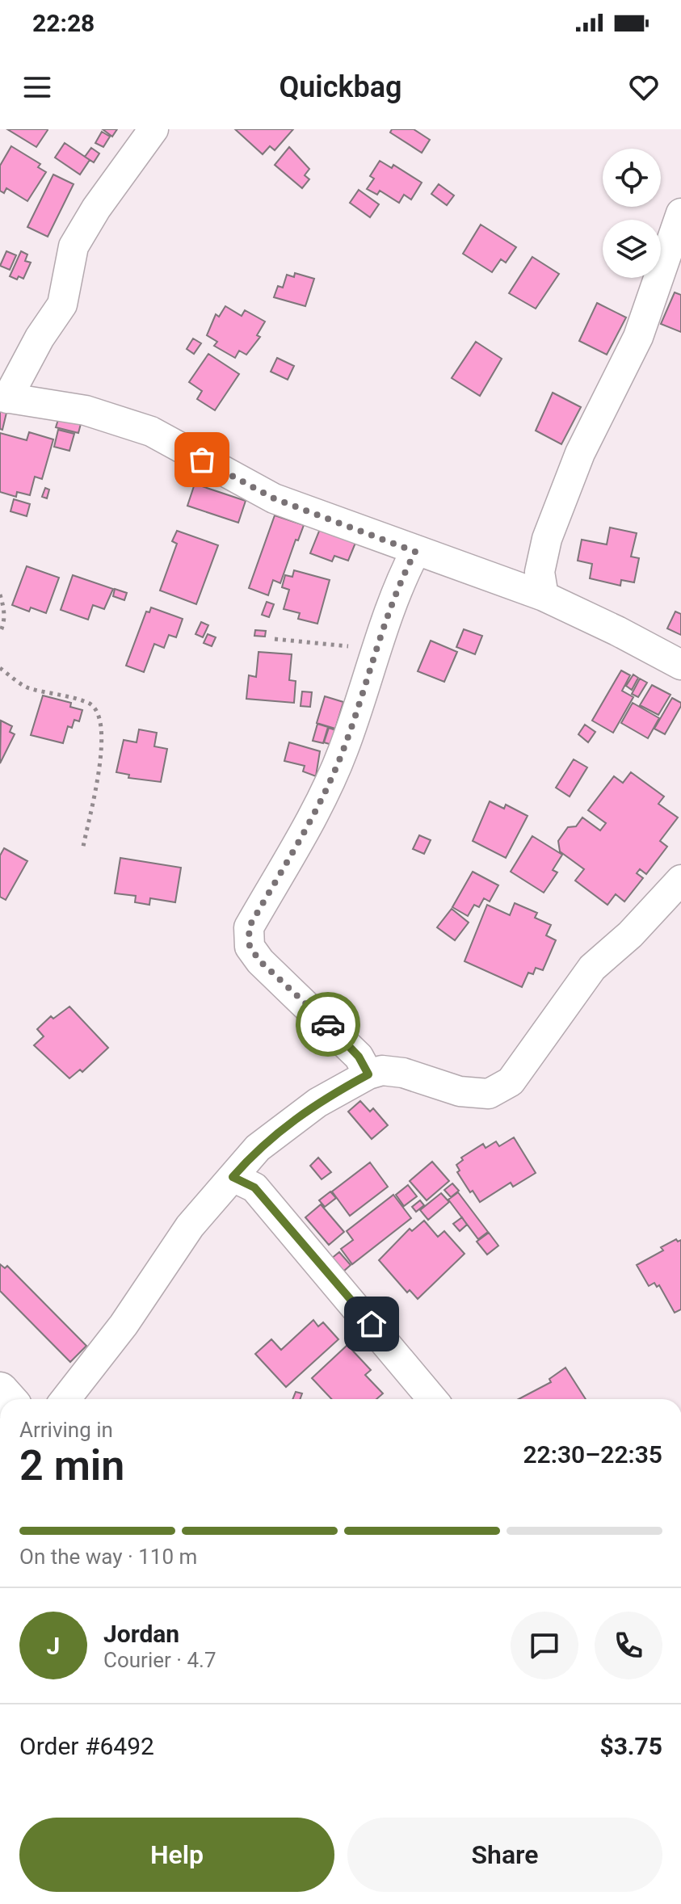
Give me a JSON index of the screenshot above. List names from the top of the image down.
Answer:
{
  "page": {
    "status": "22:28",
    "header": "Quickbag",
    "heading": ["2 min", "Arriving in", "22:30–22:35"],
    "panel": [
      "Jordan",
      "Courier · 4.7",
      "Order #6492",
      "$3.75"
    ],
    "bar": "On the way · 110 m",
    "round": "J",
    "buttons": ["Help", "Share"]
  }
}
